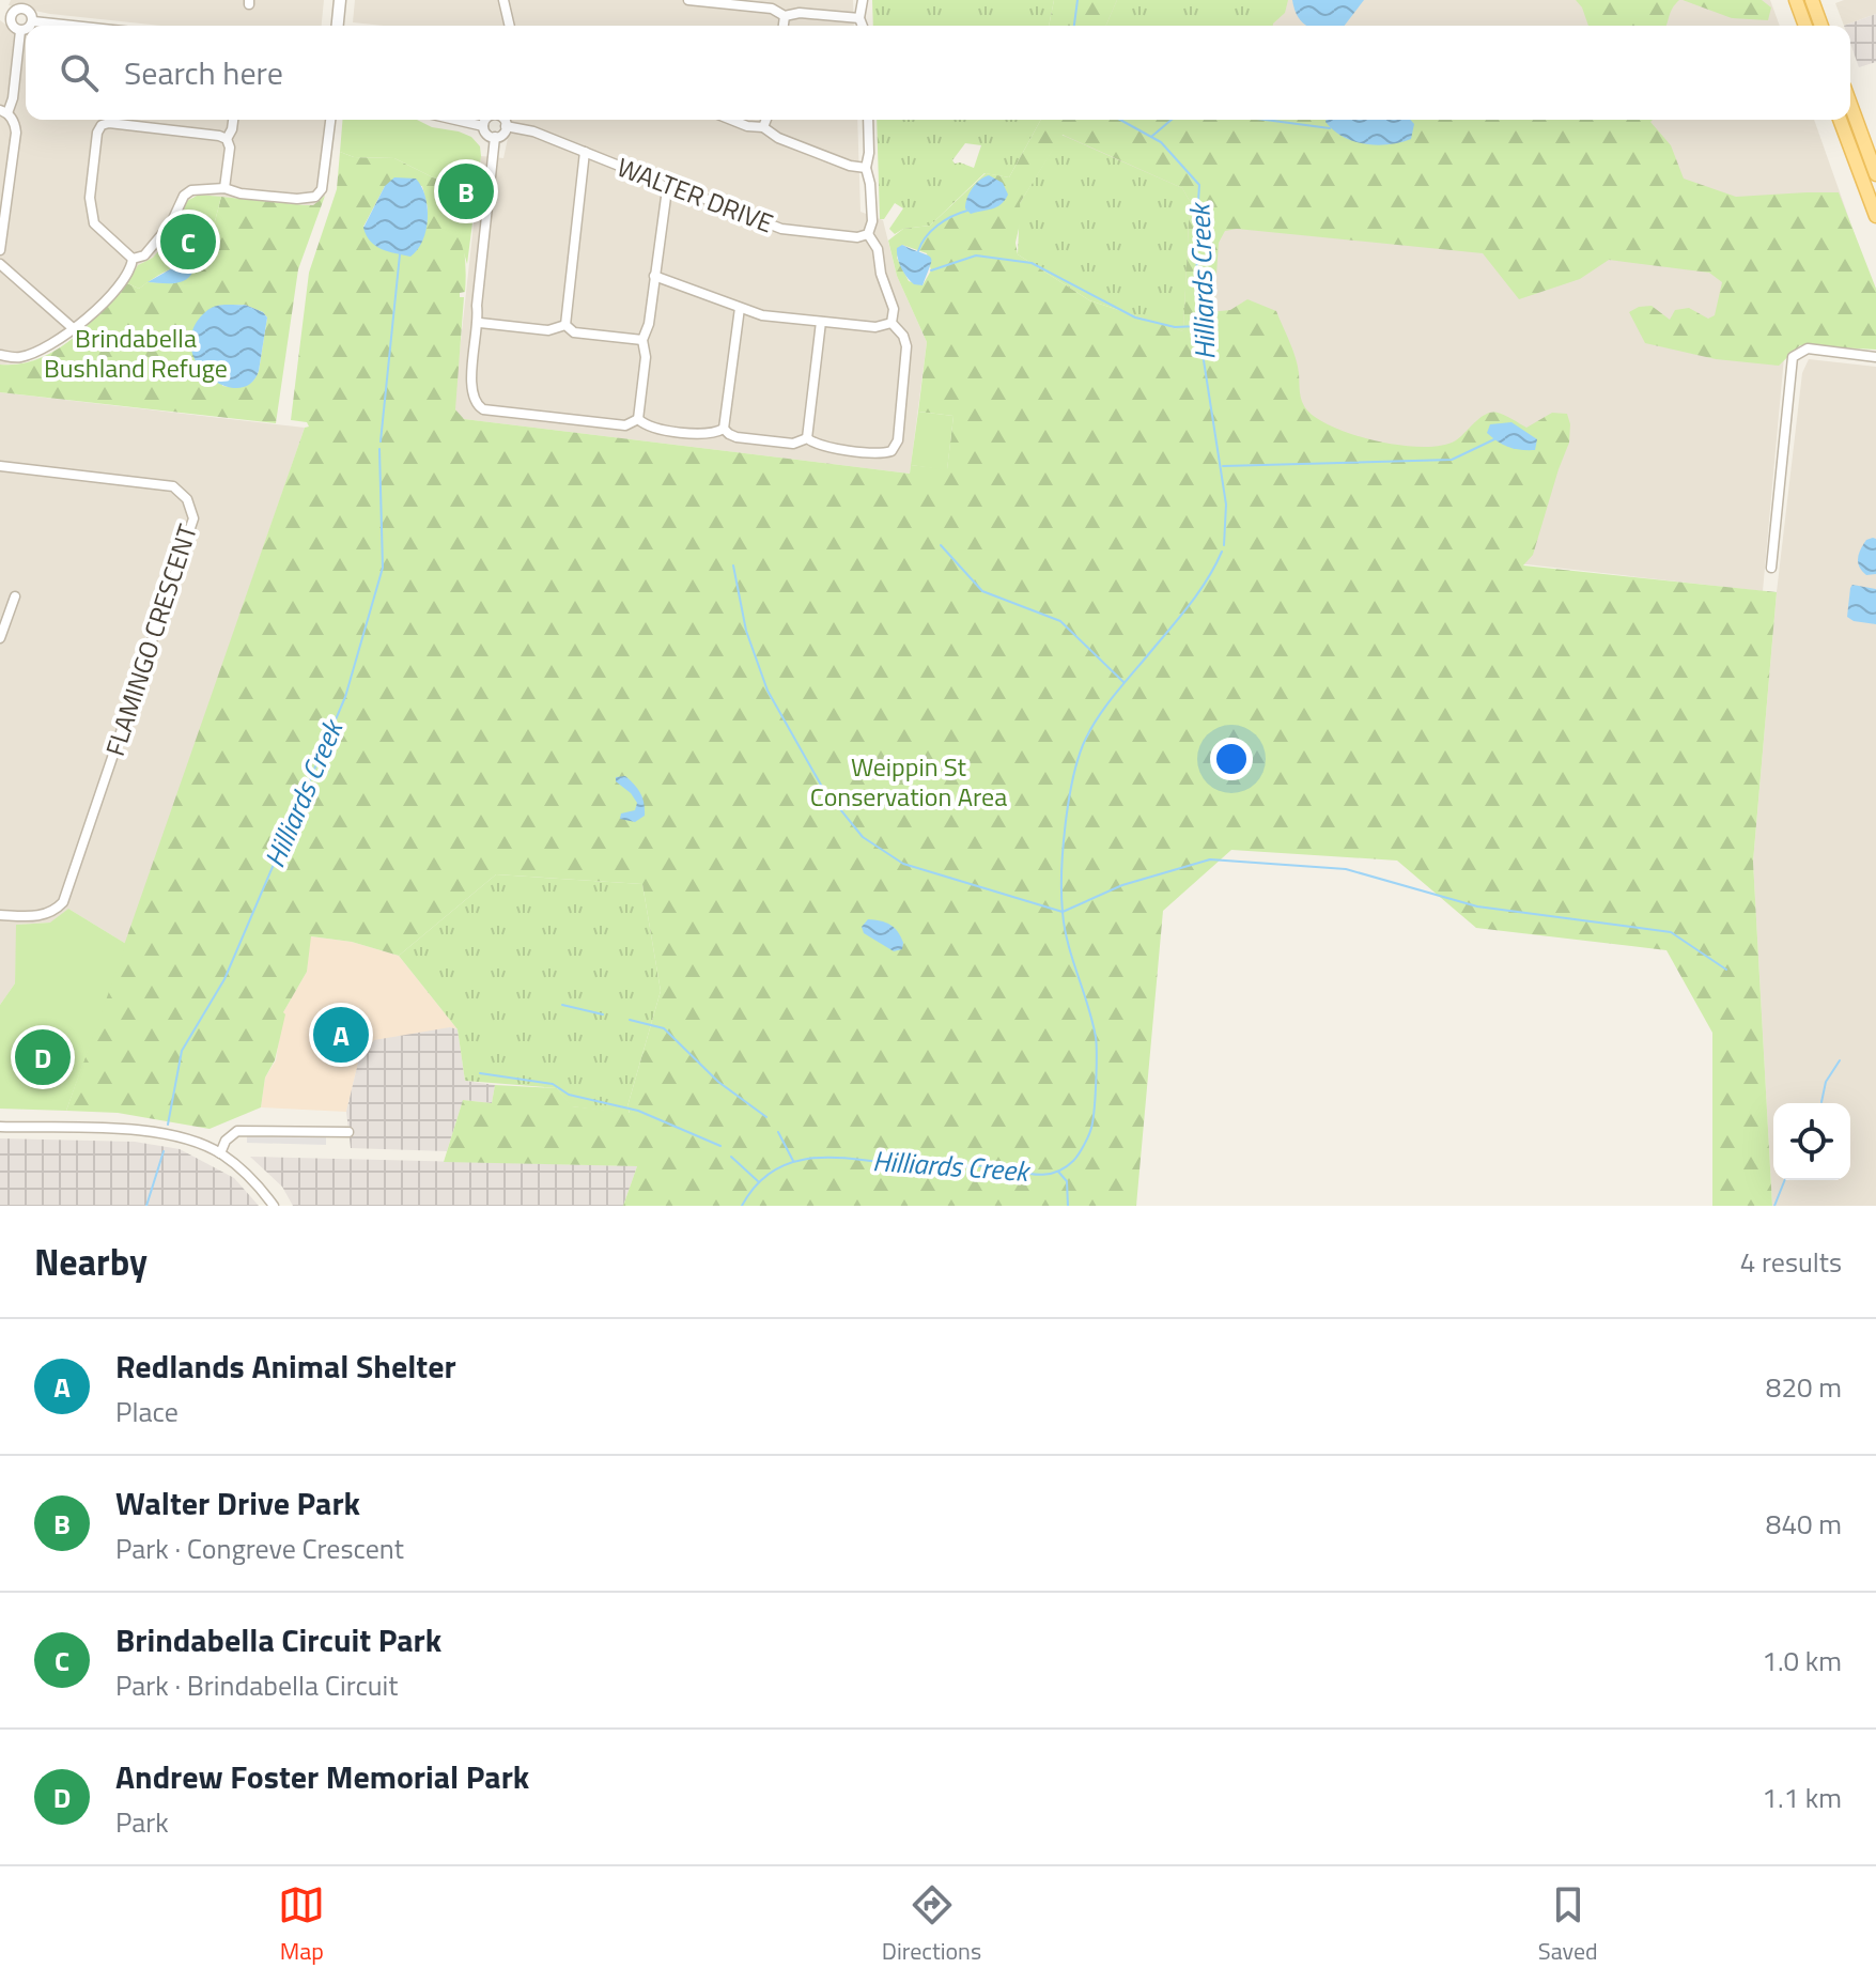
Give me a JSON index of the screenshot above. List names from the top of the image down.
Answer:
{
  "streets": {
    "street": ["WALTER DRIVE", "FLAMINGO CRESCENT"]
  },
  "water": ["Hilliards Creek"],
  "parks": ["Brindabella Bushland Refuge", "Weippin St Conservation Area"],
  "page": {
    "search": "Search here",
    "pins": [
      "B",
      "C",
      "A",
      "D"
    ],
    "heading": ["Nearby", "4 results"],
    "list": [
      {
        "mark": "A",
        "name": "Redlands Animal Shelter",
        "note": "Place",
        "value": "820 m"
      },
      {
        "mark": "B",
        "name": "Walter Drive Park",
        "note": "Park · Congreve Crescent",
        "value": "840 m"
      },
      {
        "mark": "C",
        "name": "Brindabella Circuit Park",
        "note": "Park · Brindabella Circuit",
        "value": "1.0 km"
      },
      {
        "mark": "D",
        "name": "Andrew Foster Memorial Park",
        "note": "Park",
        "value": "1.1 km"
      }
    ],
    "nav": ["Map", "Directions", "Saved"]
  }
}
